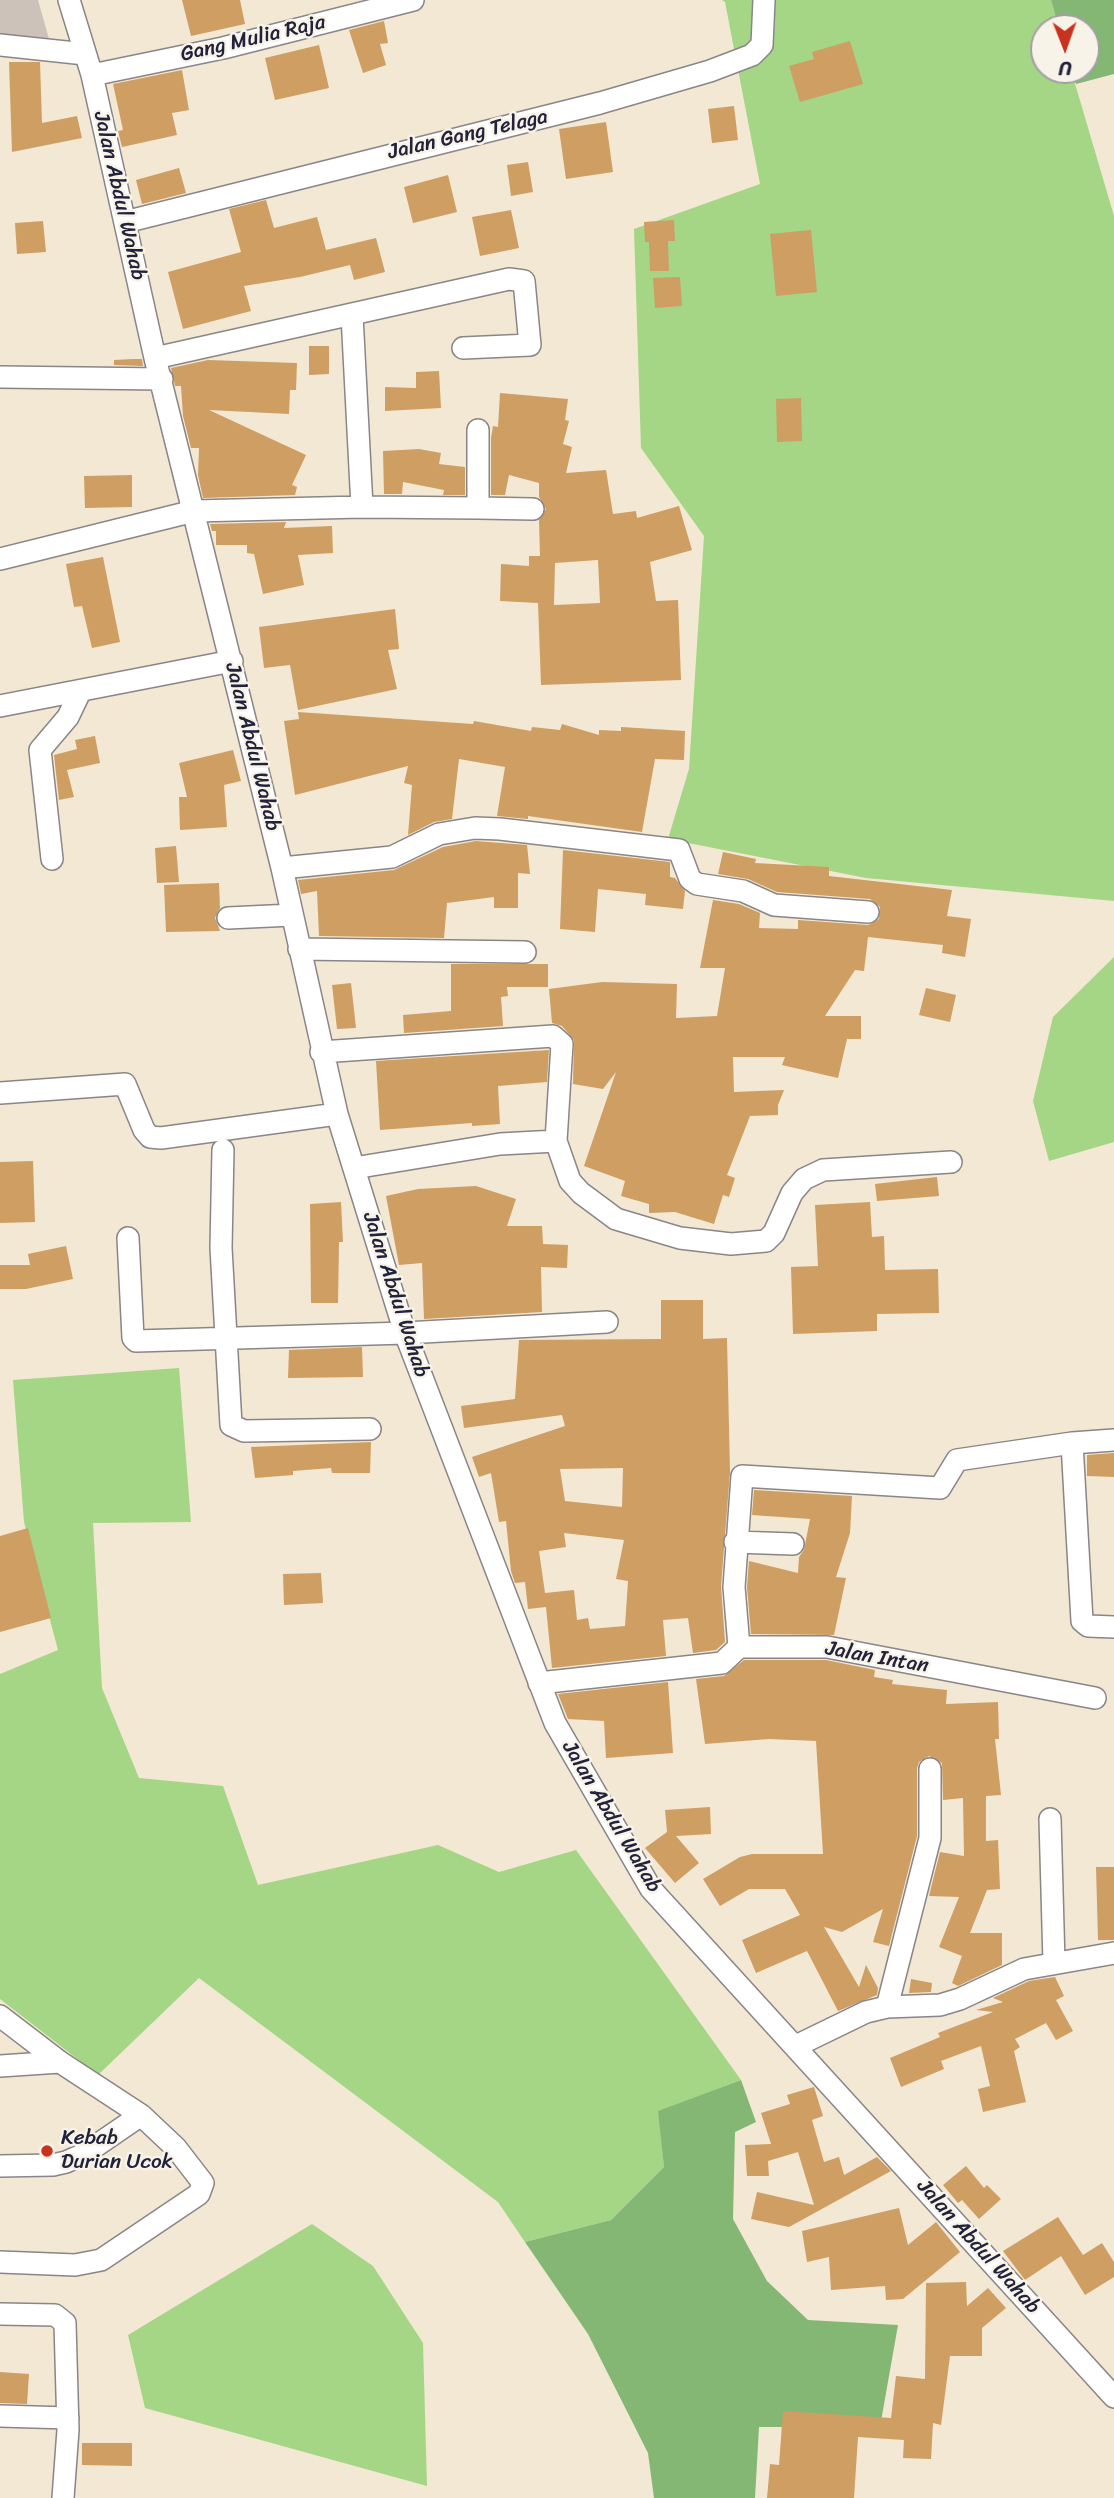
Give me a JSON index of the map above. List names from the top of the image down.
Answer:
{
  "streets": {
    "street": [
      "Gang Mulia Raja",
      "Jalan Gang Telaga",
      "Jalan Abdul Wahab",
      "Jalan Intan"
    ]
  },
  "crossings": [
    ["Gang Mulia Raja", "Jalan Abdul Wahab"],
    ["Jalan Gang Telaga", "Jalan Abdul Wahab"]
  ],
  "places": ["Kebab Durian Ucok"],
  "north": "bottom"
}
